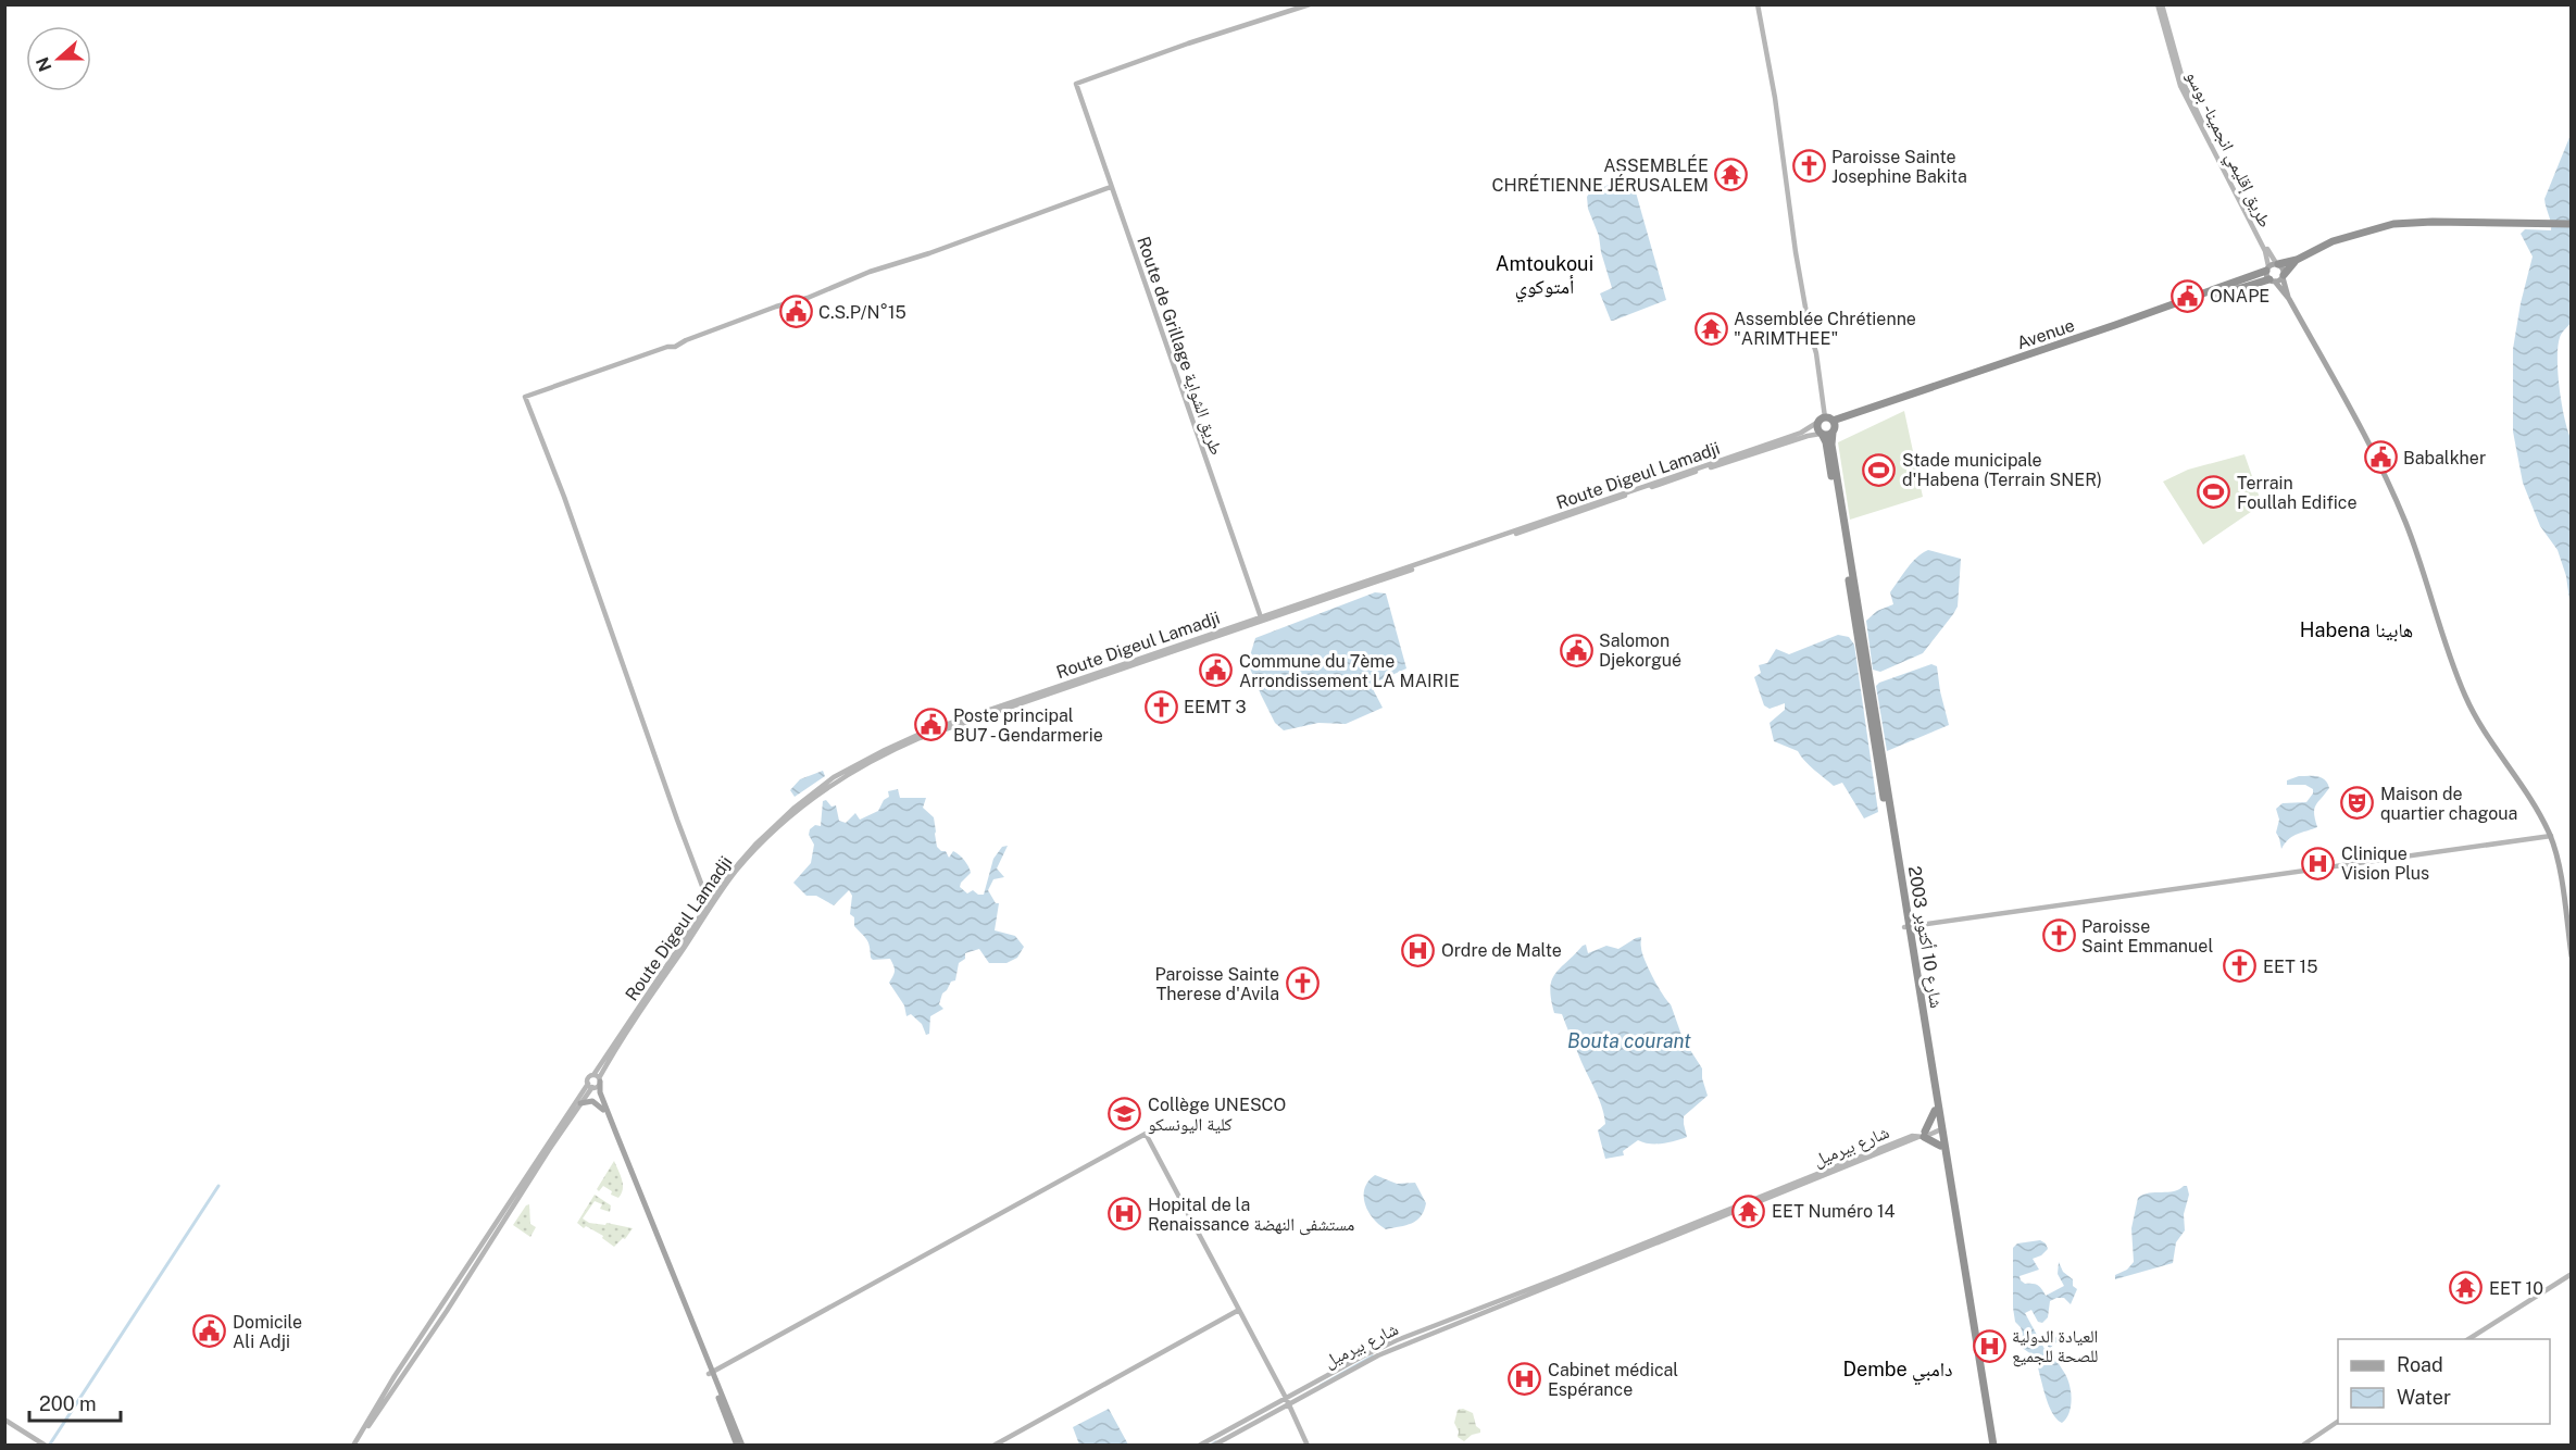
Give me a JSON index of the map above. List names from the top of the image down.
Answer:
{
  "streets": {
    "highway": ["Avenue", "شارع 10 أكتوبر 2003"],
    "street": [
      "طريق إقليمي انجمينا - بوسو",
      "Route de Grillage طريق الشواية",
      "Route Digeul Lamadji",
      "شارع بيرميل"
    ]
  },
  "crossings": [
    ["طريق إقليمي انجمينا - بوسو", "Avenue"],
    ["Avenue", "Route Digeul Lamadji"],
    ["Avenue", "شارع 10 أكتوبر 2003"],
    ["Route de Grillage طريق الشواية", "Route Digeul Lamadji"],
    ["Route Digeul Lamadji", "شارع 10 أكتوبر 2003"],
    ["شارع 10 أكتوبر 2003", "شارع بيرميل"]
  ],
  "districts": ["Amtoukoui أمتوكوي", "Habena هابينا", "Dembe دامبي"],
  "water": ["Bouta courant"],
  "places": {
    "church": [
      "Paroisse Sainte Josephine Bakita",
      "EEMT 3",
      "Paroisse Saint Emmanuel",
      "EET 15",
      "Paroisse Sainte Therese d'Avila"
    ],
    "temple": [
      "ASSEMBLÉE CHRÉTIENNE JÉRUSALEM",
      "Assemblée Chrétienne \"ARIMTHEE\"",
      "EET Numéro 14",
      "EET 10"
    ],
    "public building": [
      "ONAPE",
      "C.S.P/N°15",
      "Babalkher",
      "Salomon Djekorgué",
      "Commune du 7ème Arrondissement LA MAIRIE",
      "Poste principal BU7 - Gendarmerie",
      "Domicile Ali Adji"
    ],
    "sports": ["Stade municipale d'Habena (Terrain SNER)", "Terrain Foullah Edifice"],
    "theatre": ["Maison de quartier chagoua"],
    "hospital": [
      "Clinique Vision Plus",
      "Ordre de Malte",
      "Hopital de la Renaissance مستشفى النهضة",
      "العيادة الدولية للصحة للجميع",
      "Cabinet médical Espérance"
    ],
    "school or university": ["Collège UNESCO كلية اليونسكو"]
  },
  "legend": ["Road", "Water"],
  "scale_bar": "200 m",
  "north": "left"
}
